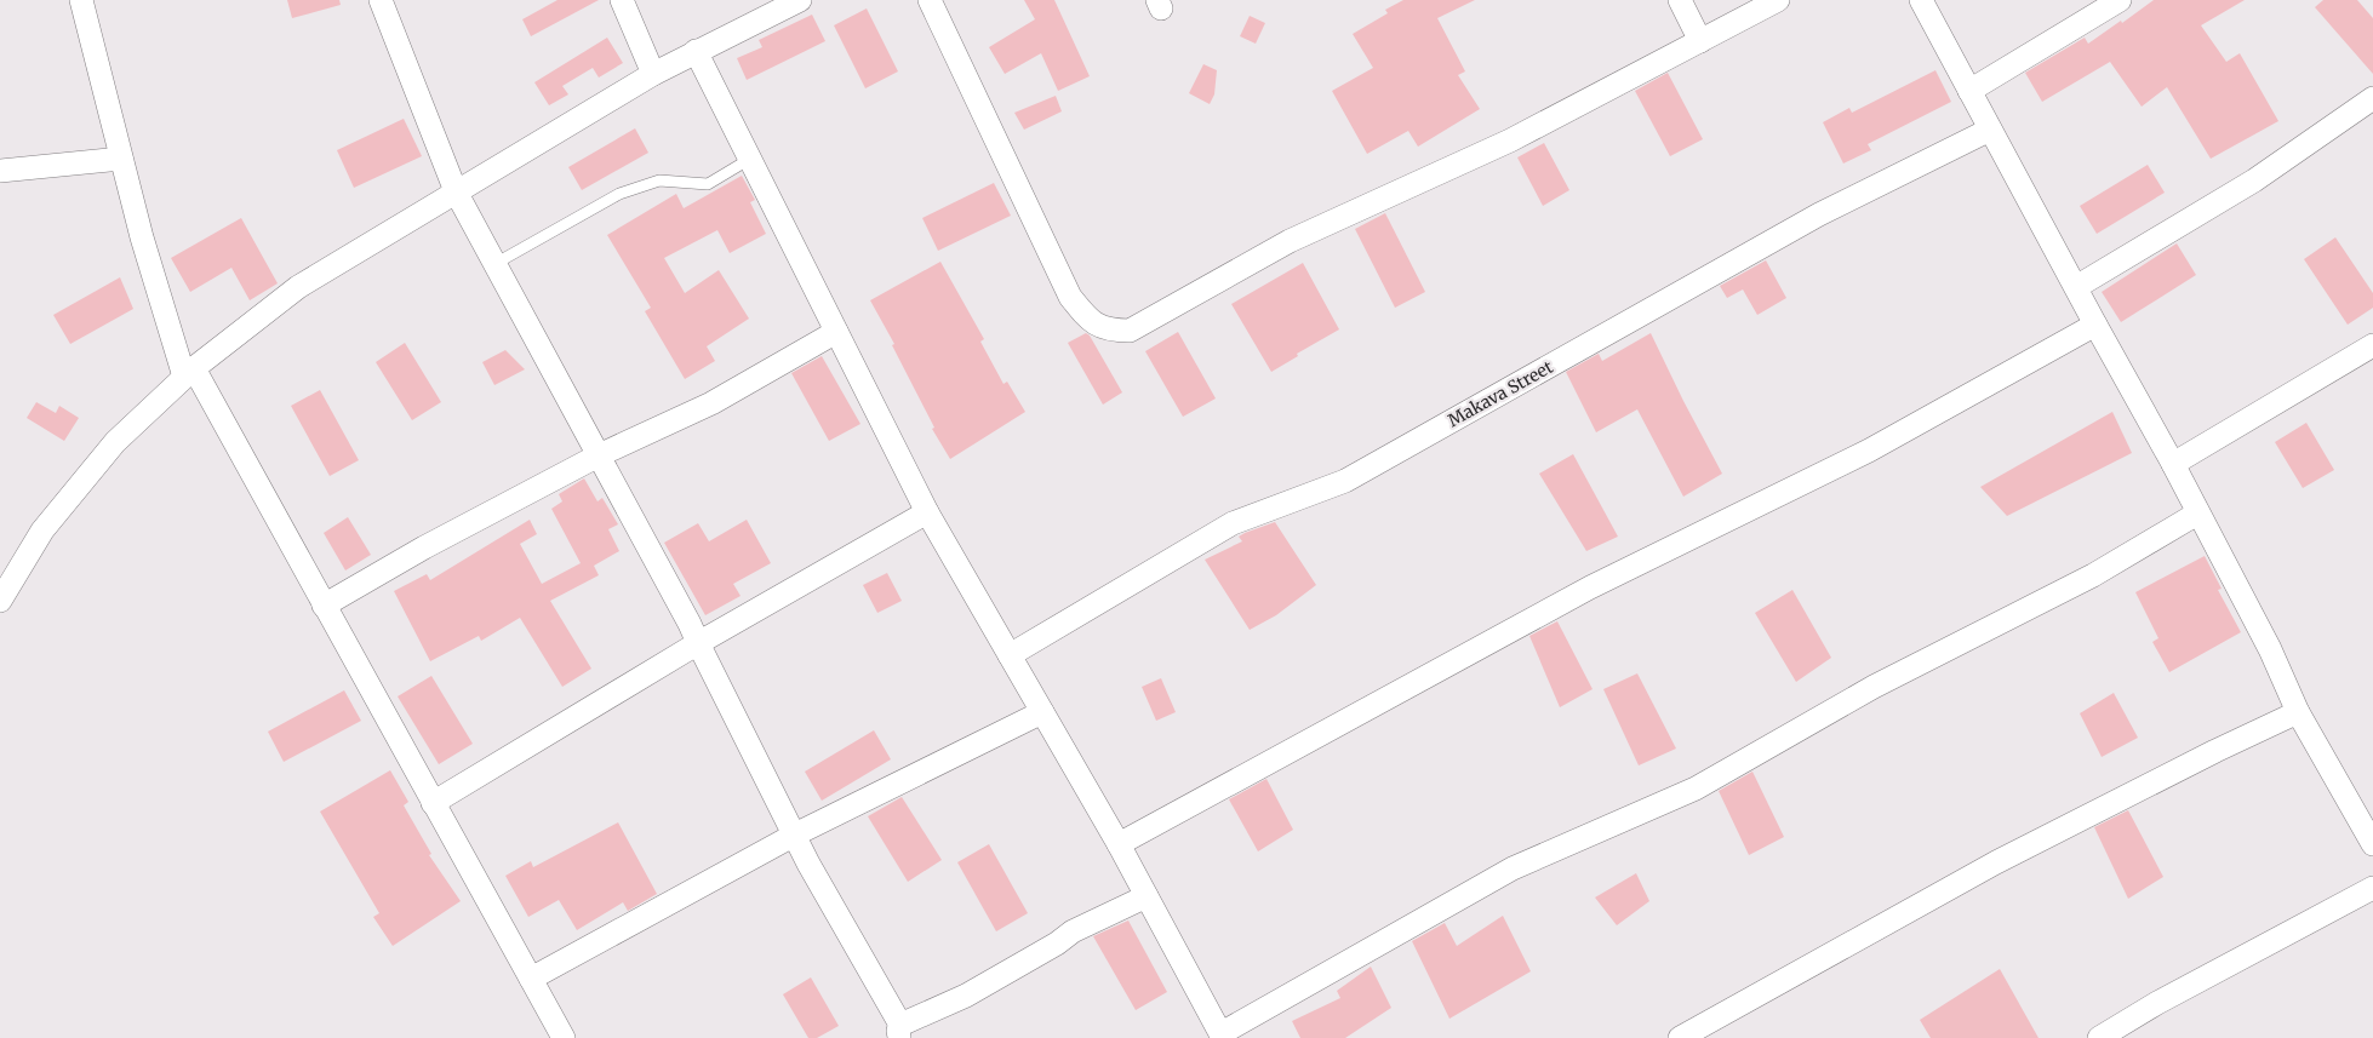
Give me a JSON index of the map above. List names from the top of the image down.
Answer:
{
  "streets": {
    "street": ["Makava Street"]
  }
}
